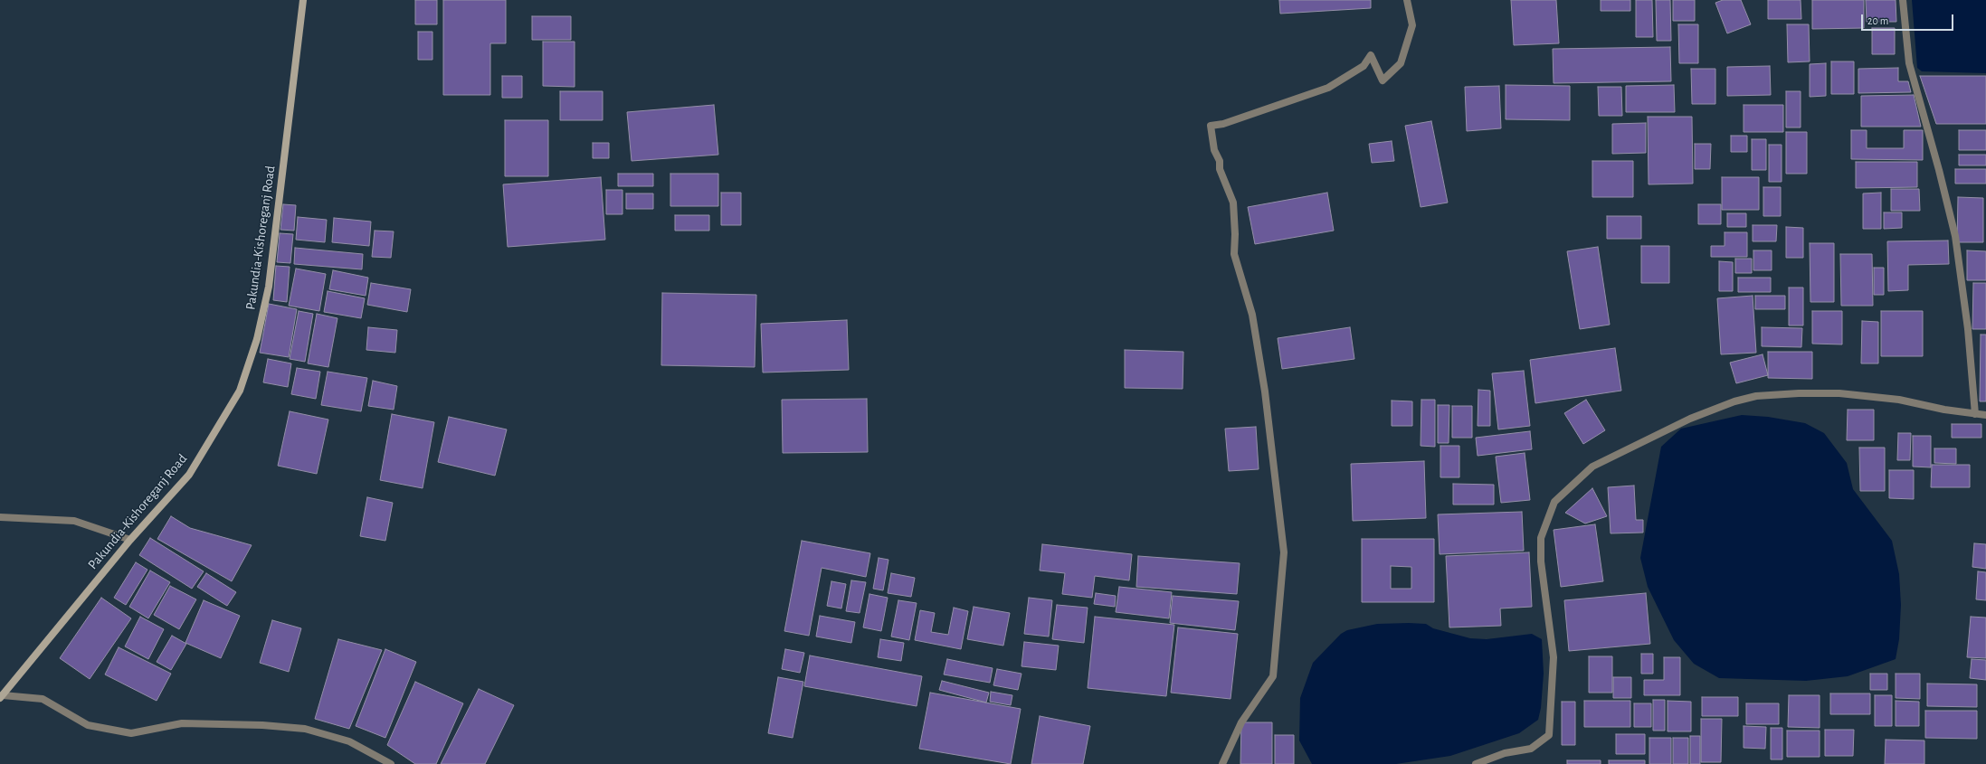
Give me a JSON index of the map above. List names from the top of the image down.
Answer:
{
  "streets": {
    "main road": ["Pakundia-Kishoreganj Road"]
  },
  "scale_bar": "20 m"
}
